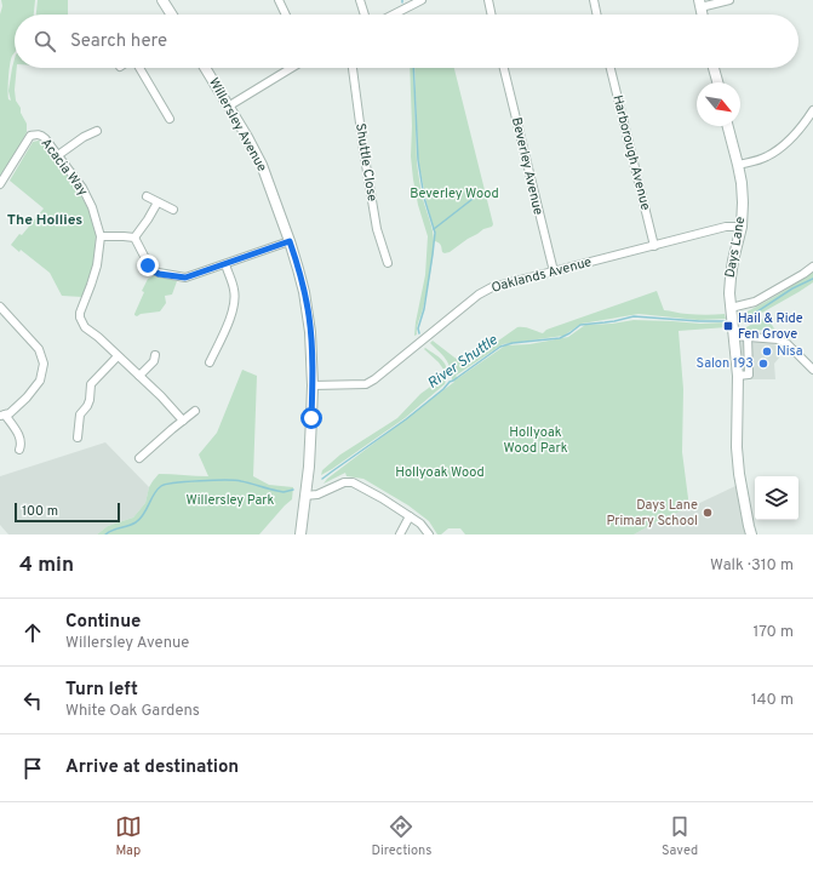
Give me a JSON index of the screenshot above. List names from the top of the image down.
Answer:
{
  "streets": {
    "street": [
      "Willersley Avenue",
      "Harborough Avenue",
      "Shuttle Close",
      "Beverley Avenue",
      "Acacia Way",
      "Days Lane",
      "Oaklands Avenue"
    ]
  },
  "crossings": [
    ["Willersley Avenue", "Oaklands Avenue"],
    ["Harborough Avenue", "Oaklands Avenue"],
    ["Beverley Avenue", "Oaklands Avenue"],
    ["Days Lane", "Oaklands Avenue"]
  ],
  "districts": ["The Hollies"],
  "water": ["River Shuttle"],
  "parks": [
    "Beverley Wood",
    "Hollyoak Wood Park",
    "Hollyoak Wood",
    "Willersley Park"
  ],
  "places": {
    "transit": ["Hail & Ride Fen Grove"],
    "other": ["Nisa", "Salon 193", "Days Lane Primary School"]
  },
  "scale_bar": "100 m",
  "north": "bottom right",
  "page": {
    "search": "Search here",
    "scale": "100 m",
    "heading": ["4 min", "Walk · 310 m"],
    "list": [
      ["Continue", "Willersley Avenue", "170 m"],
      ["Turn left", "White Oak Gardens", "140 m"],
      "Arrive at destination"
    ],
    "nav": ["Map", "Directions", "Saved"]
  }
}
